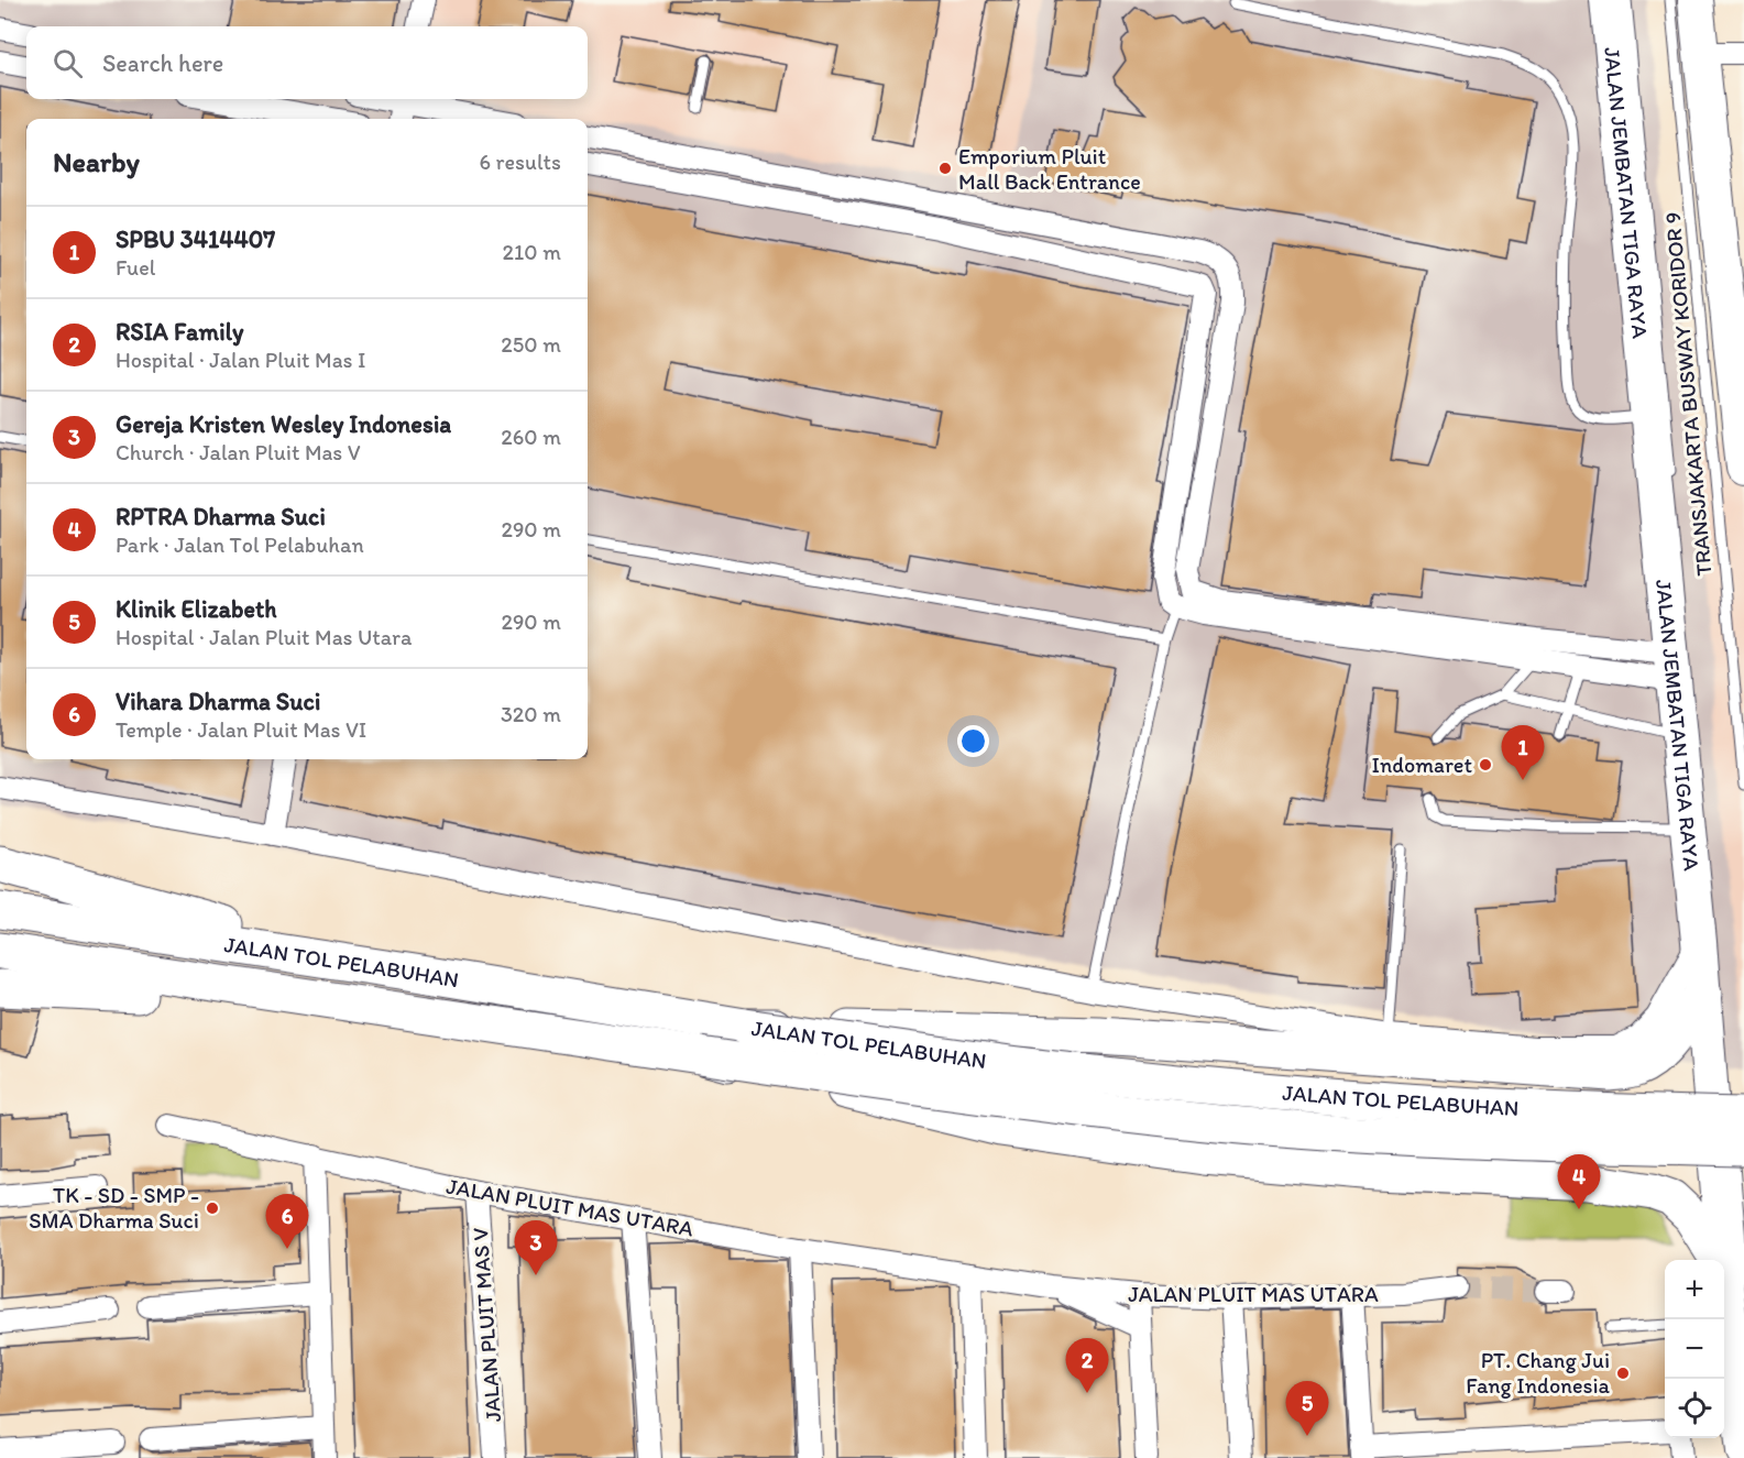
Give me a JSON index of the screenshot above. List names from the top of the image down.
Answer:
{
  "streets": {
    "highway": ["JALAN JEMBATAN TIGA RAYA", "JALAN TOL PELABUHAN"],
    "street": ["JALAN PLUIT MAS UTARA", "JALAN PLUIT MAS V"],
    "lane": ["TRANSJAKARTA BUSWAY KORIDOR 9"]
  },
  "crossings": [
    ["JALAN PLUIT MAS UTARA", "JALAN PLUIT MAS V"]
  ],
  "places": [
    "Emporium Pluit Mall Back Entrance",
    "Indomaret",
    "TK - SD - SMP - SMA Dharma Suci",
    "PT. Chang Jui Fang Indonesia"
  ],
  "page": {
    "search": "Search here",
    "heading": ["Nearby", "6 results"],
    "list": [
      {
        "mark": "1",
        "name": "SPBU 3414407",
        "note": "Fuel",
        "value": "210 m"
      },
      {
        "mark": "2",
        "name": "RSIA Family",
        "note": "Hospital · Jalan Pluit Mas I",
        "value": "250 m"
      },
      {
        "mark": "3",
        "name": "Gereja Kristen Wesley Indonesia",
        "note": "Church · Jalan Pluit Mas V",
        "value": "260 m"
      },
      {
        "mark": "4",
        "name": "RPTRA Dharma Suci",
        "note": "Park · Jalan Tol Pelabuhan",
        "value": "290 m"
      },
      {
        "mark": "5",
        "name": "Klinik Elizabeth",
        "note": "Hospital · Jalan Pluit Mas Utara",
        "value": "290 m"
      },
      {
        "mark": "6",
        "name": "Vihara Dharma Suci",
        "note": "Temple · Jalan Pluit Mas VI",
        "value": "320 m"
      }
    ],
    "pins": [
      "1",
      "4",
      "6",
      "3",
      "2",
      "5"
    ],
    "map_buttons": ["+", "−"]
  }
}
